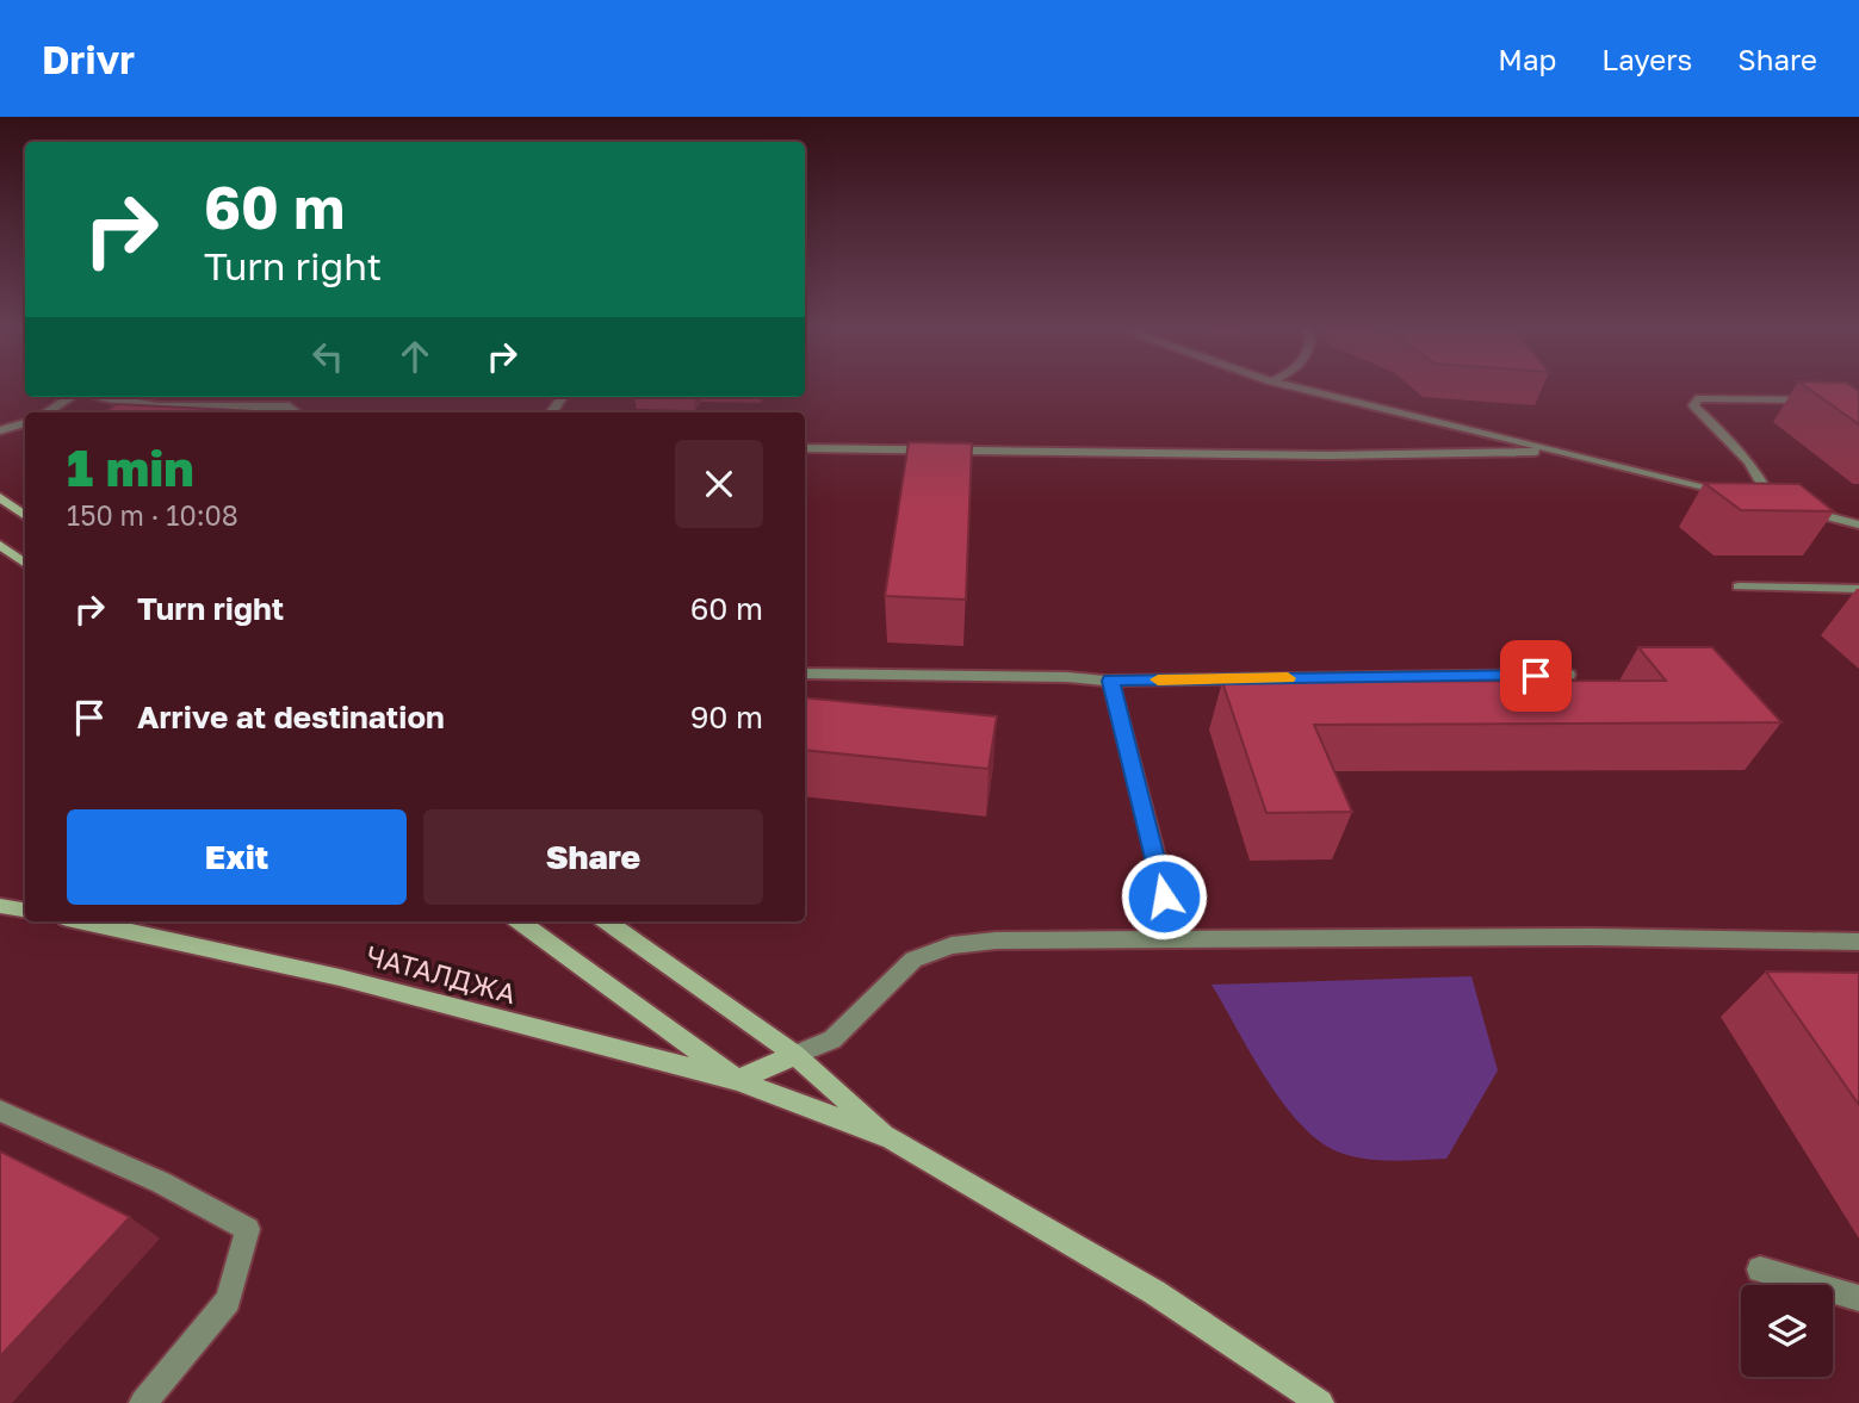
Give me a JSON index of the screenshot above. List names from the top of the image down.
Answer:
{
  "streets": {
    "street": ["ЧАТАЛДЖА"]
  },
  "page": {
    "header": "Drivr",
    "nav": ["Map", "Layers", "Share"],
    "turn": ["60 m", "Turn right"],
    "heading": ["1 min", "150 m · 10:08"],
    "list": [
      {
        "name": "Turn right",
        "value": "60 m"
      },
      {
        "name": "Arrive at destination",
        "value": "90 m"
      }
    ],
    "buttons": ["Exit", "Share"]
  }
}
